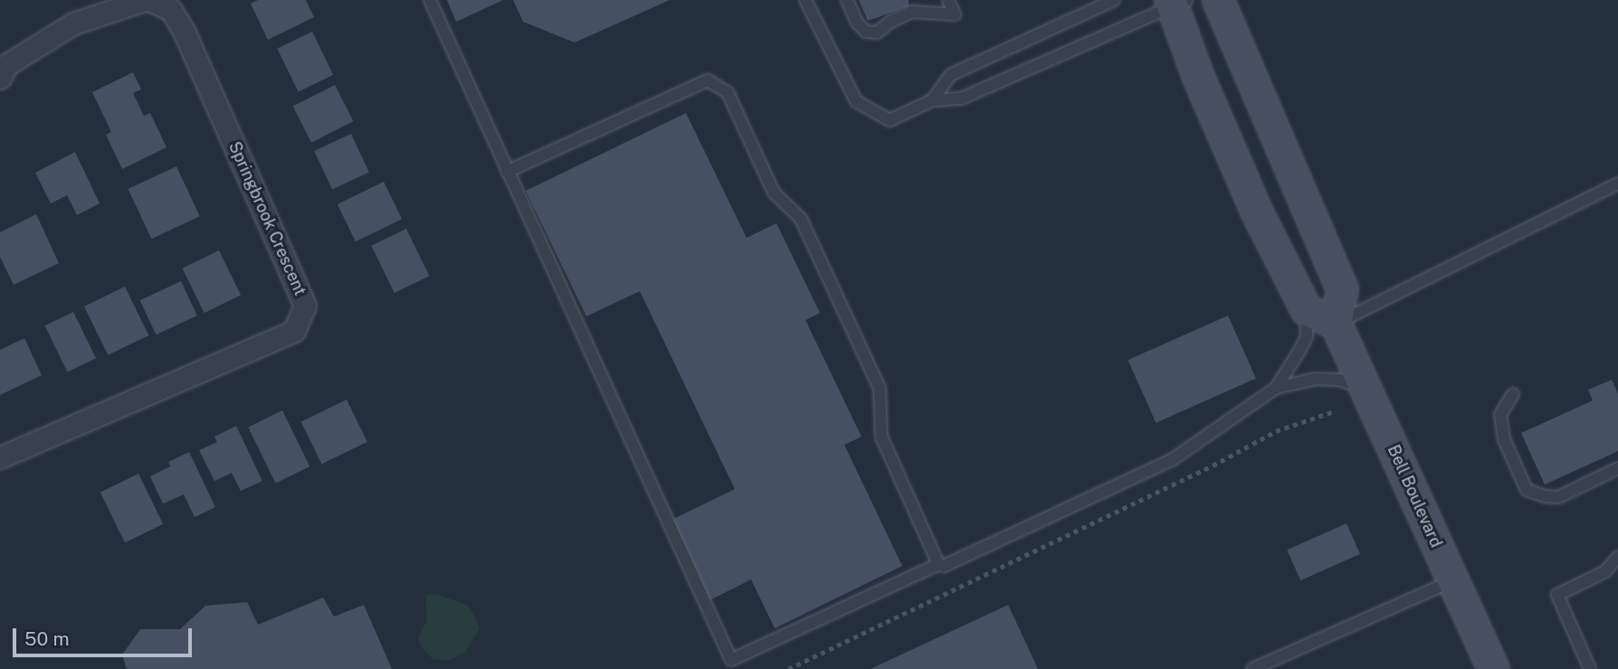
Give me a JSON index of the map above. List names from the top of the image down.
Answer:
{
  "streets": {
    "main road": ["Bell Boulevard"],
    "street": ["Springbrook Crescent"]
  },
  "scale_bar": "50 m"
}
